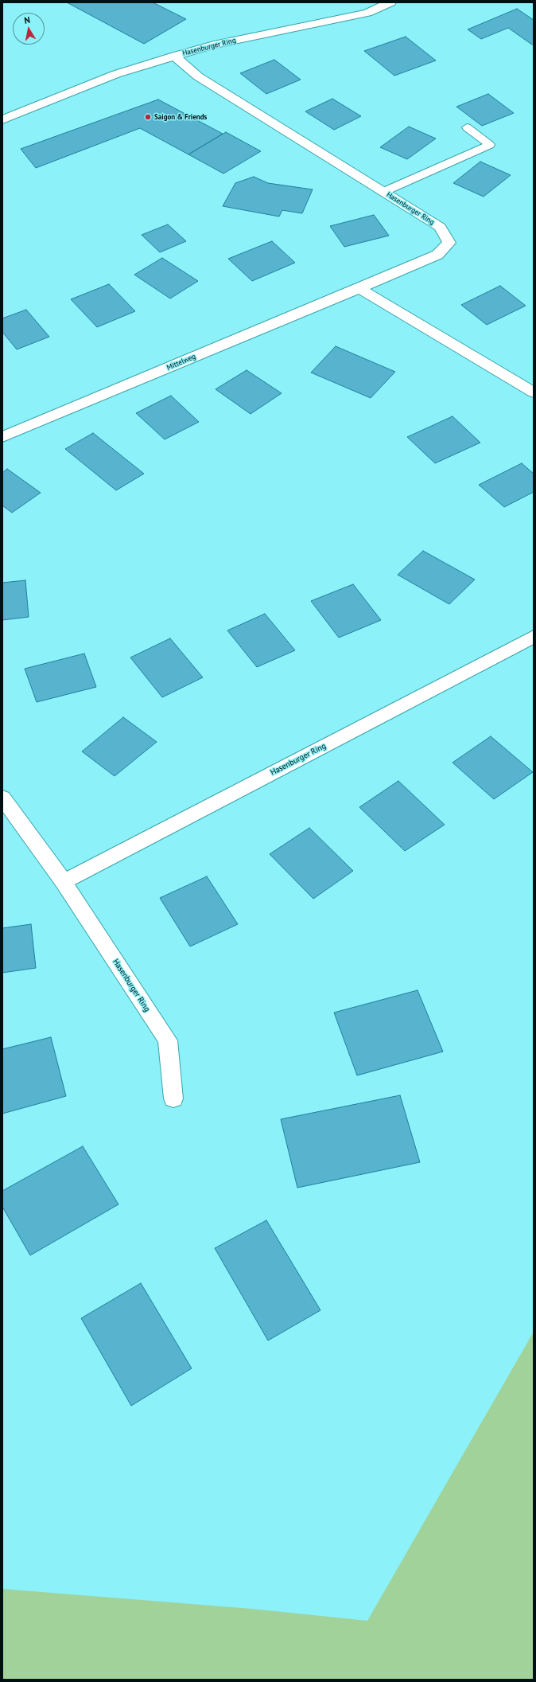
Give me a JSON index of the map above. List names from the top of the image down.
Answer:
{
  "streets": {
    "street": ["Hasenburger Ring", "Mittelweg"]
  },
  "crossings": [
    ["Hasenburger Ring", "Mittelweg"]
  ],
  "places": ["Saigon & Friends"],
  "north": "top"
}
